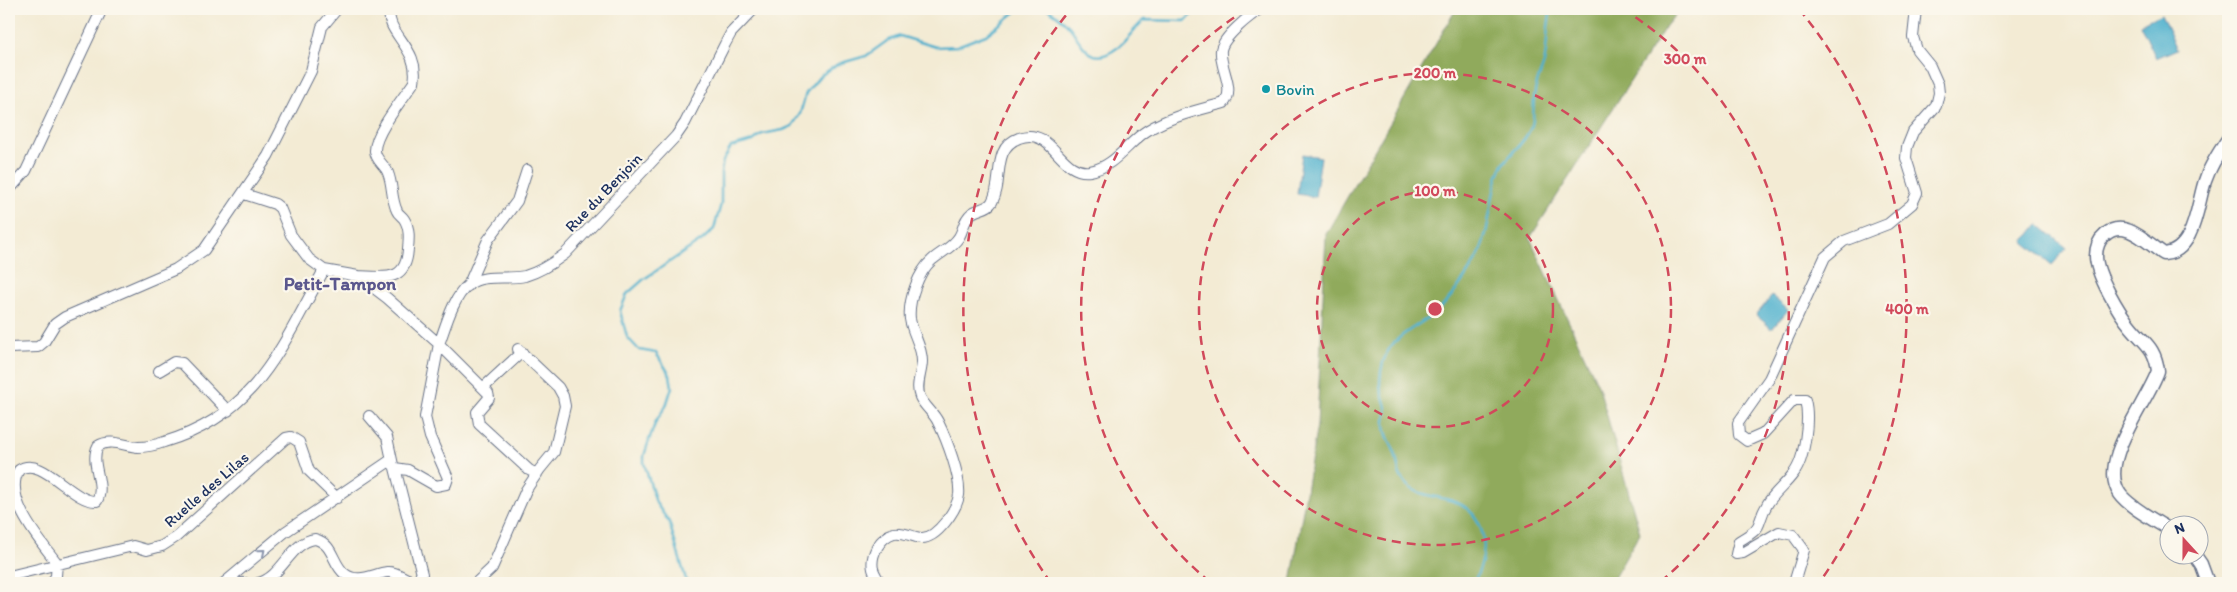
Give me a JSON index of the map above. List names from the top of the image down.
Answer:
{
  "streets": {
    "street": ["Rue du Benjoin", "Ruelle des Lilas"]
  },
  "districts": ["Petit-Tampon"],
  "places": ["Bovin"],
  "north": "top",
  "rings": [
    "300 m",
    "200 m",
    "100 m",
    "400 m"
  ]
}
